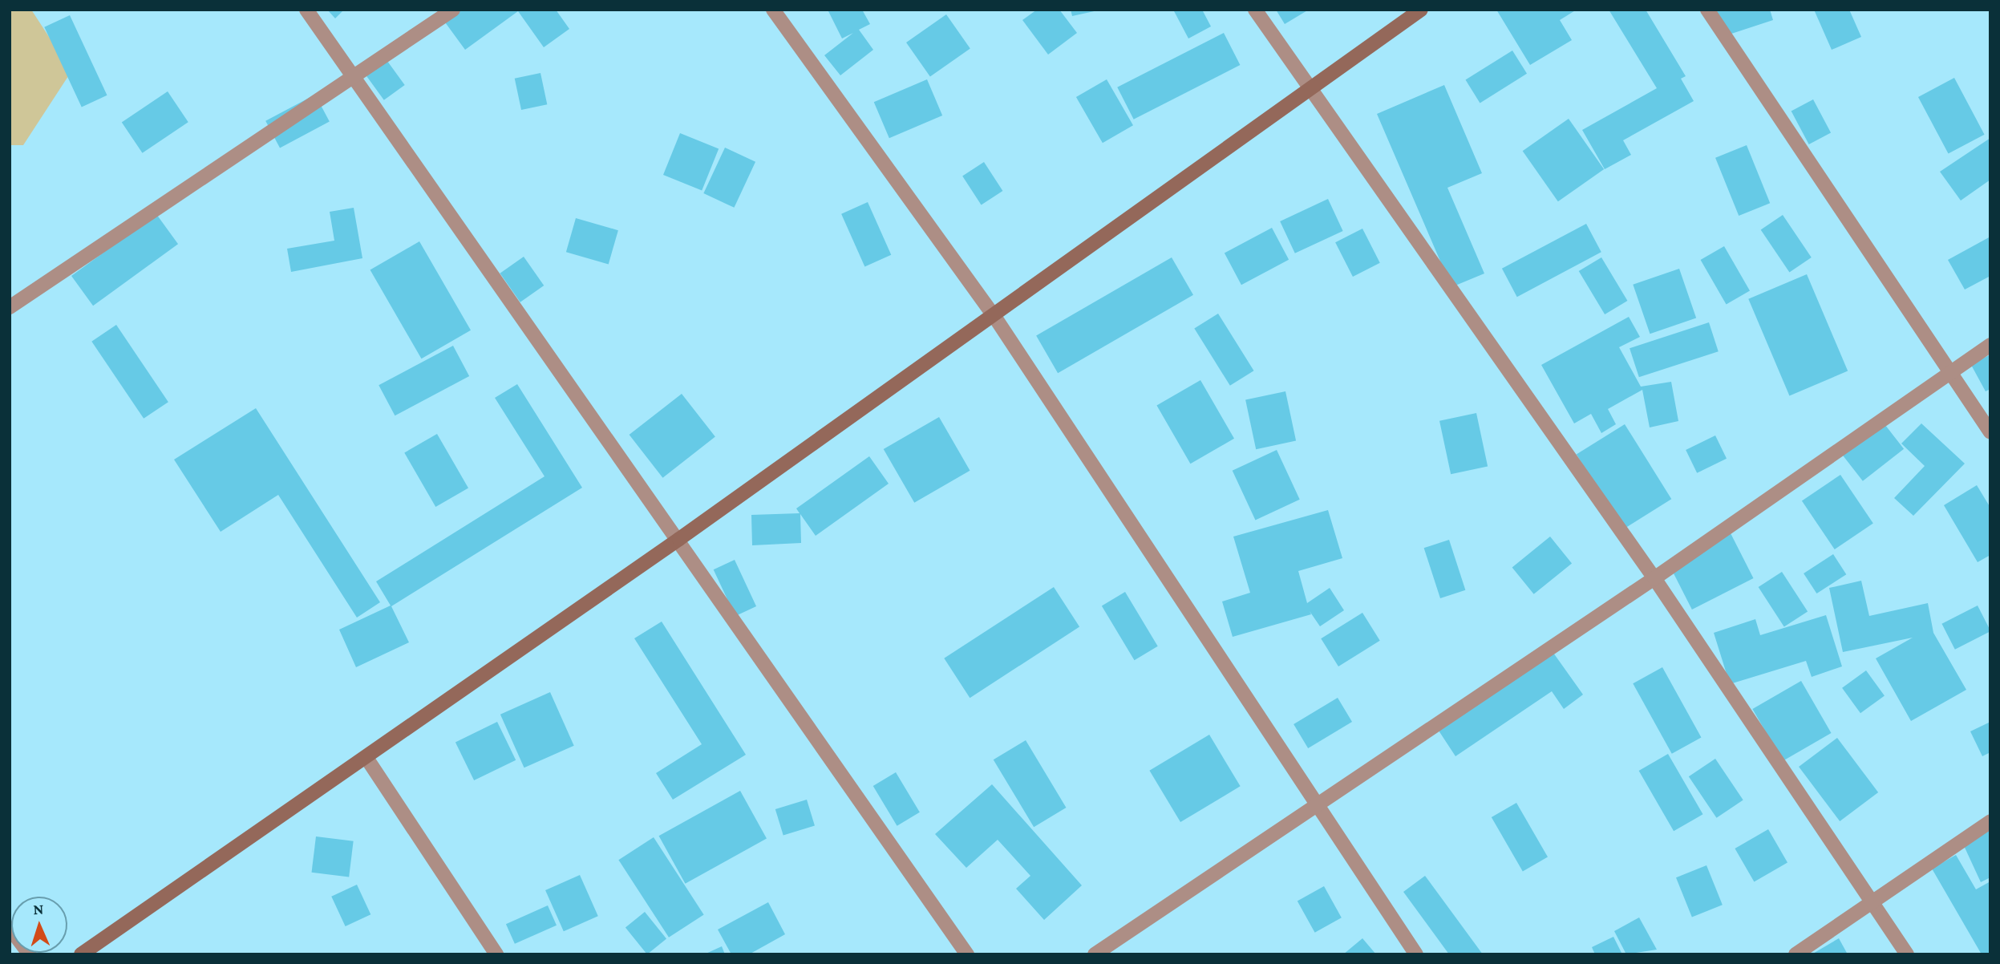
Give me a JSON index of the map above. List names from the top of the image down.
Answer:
{
  "north": "top"
}
